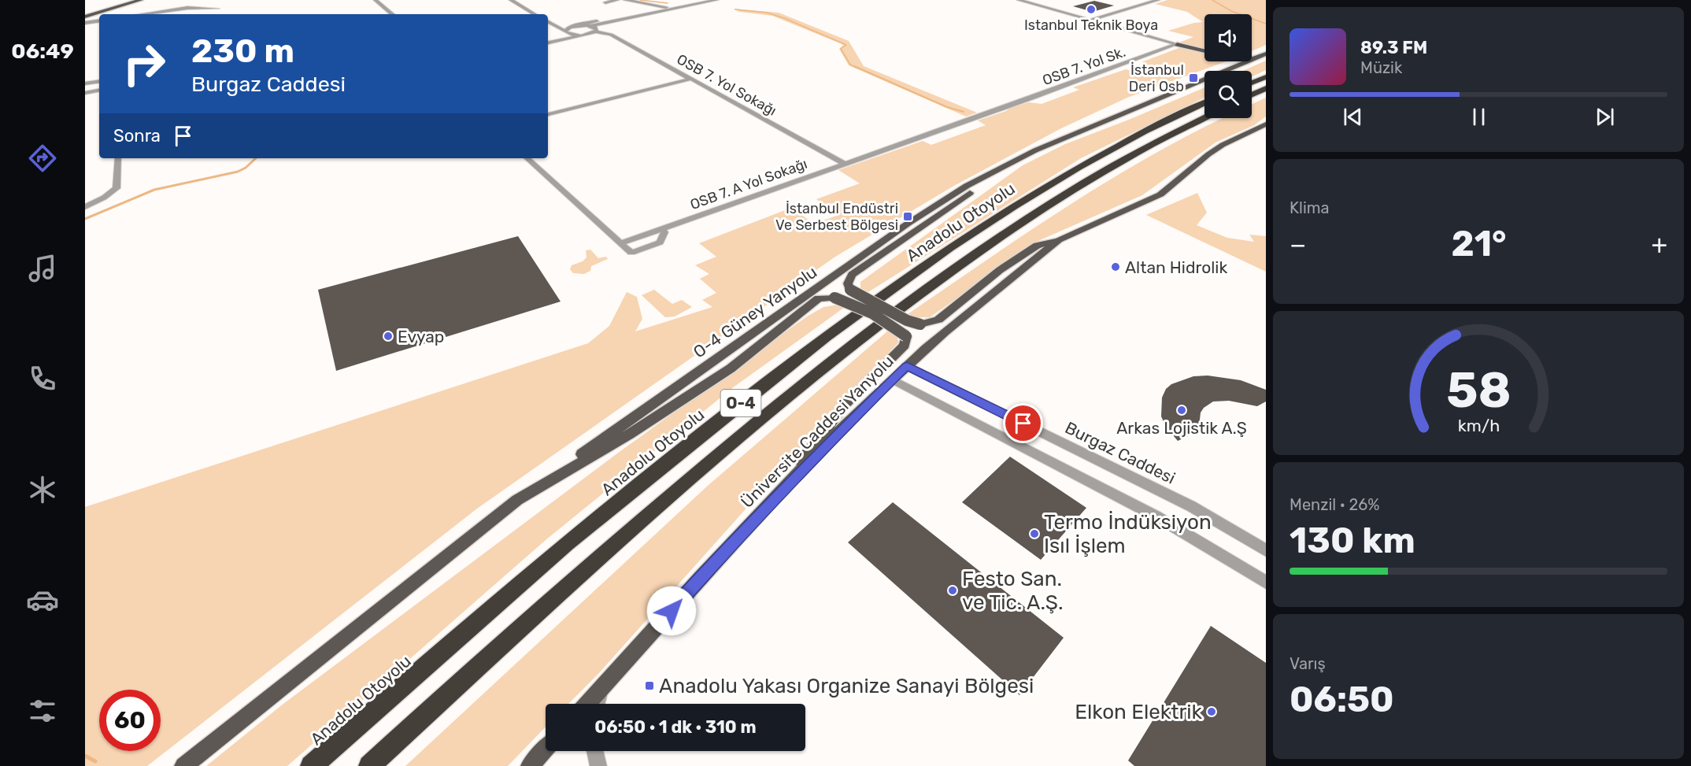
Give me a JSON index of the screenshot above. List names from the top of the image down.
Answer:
{
  "streets": {
    "highway": ["Anadolu Otoyolu", "O-4"],
    "main road": ["O-4 Güney Yanyolu", "Üniversite Caddesi Yanyolu"],
    "street": [
      "OSB 7. Yol Sk.",
      "OSB 7. Yol Sokağı",
      "OSB 7. A Yol Sokağı",
      "Burgaz Caddesi"
    ]
  },
  "crossings": [
    ["OSB 7. Yol Sk.", "OSB 7. Yol Sokağı"],
    ["OSB 7. Yol Sk.", "OSB 7. A Yol Sokağı"],
    ["OSB 7. Yol Sokağı", "OSB 7. A Yol Sokağı"],
    ["Üniversite Caddesi Yanyolu", "Burgaz Caddesi"]
  ],
  "places": {
    "other": [
      "Istanbul Teknik Boya",
      "Altan Hidrolik",
      "Evyap",
      "Arkas Lojistik A.Ş",
      "Termo İndüksiyon Isıl İşlem",
      "Festo San. ve Tic. A.Ş.",
      "Elkon Elektrik"
    ],
    "transit": ["İstanbul Deri Osb", "İstanbul Endüstri Ve Serbest Bölgesi", "Anadolu Yakası Organize Sanayi Bölgesi"]
  },
  "page": {
    "tabs": "06:49",
    "turn": ["230 m", "Burgaz Caddesi"],
    "song": ["89.3 FM", "Müzik"],
    "then": "Sonra",
    "tile": [
      "Klima",
      ["Menzil · 26%", "130 km"],
      ["Varış", "06:50"]
    ],
    "heat": ["−", "21°", "+"],
    "limit": "60",
    "trip": "06:50 · 1 dk · 310 m",
    "gauge": ["58", "km/h"]
  }
}
